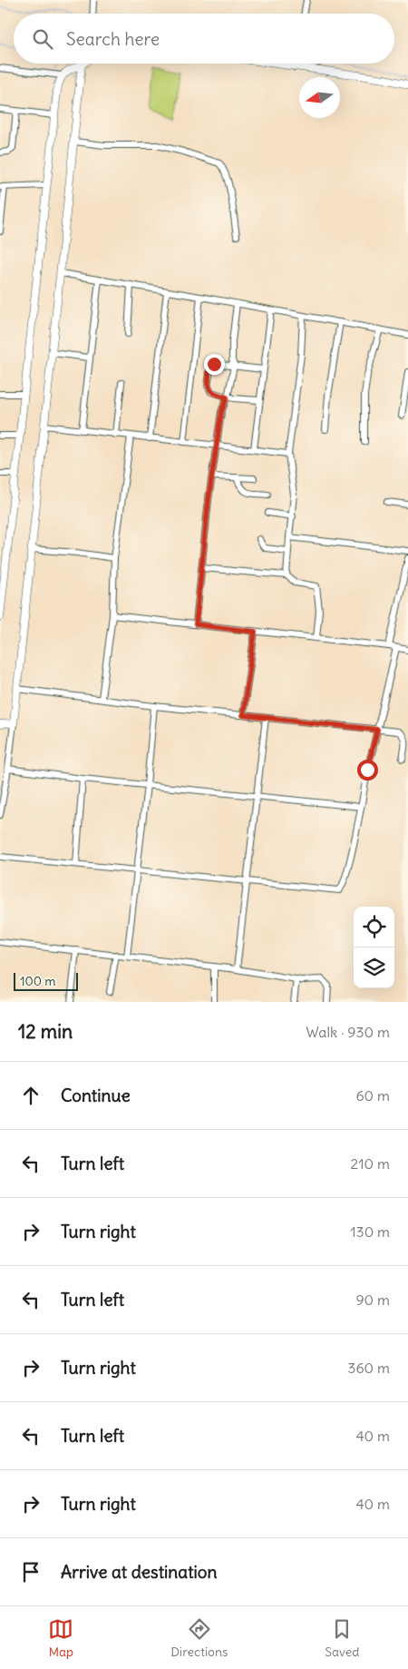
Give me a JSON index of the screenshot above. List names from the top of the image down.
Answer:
{
  "scale_bar": "100 m",
  "north": "left",
  "page": {
    "search": "Search here",
    "scale": "100 m",
    "heading": ["12 min", "Walk · 930 m"],
    "list": [
      ["Continue", "60 m"],
      ["Turn left", "210 m"],
      ["Turn right", "130 m"],
      ["Turn left", "90 m"],
      ["Turn right", "360 m"],
      ["Turn left", "40 m"],
      ["Turn right", "40 m"],
      "Arrive at destination"
    ],
    "nav": ["Map", "Directions", "Saved"]
  }
}
